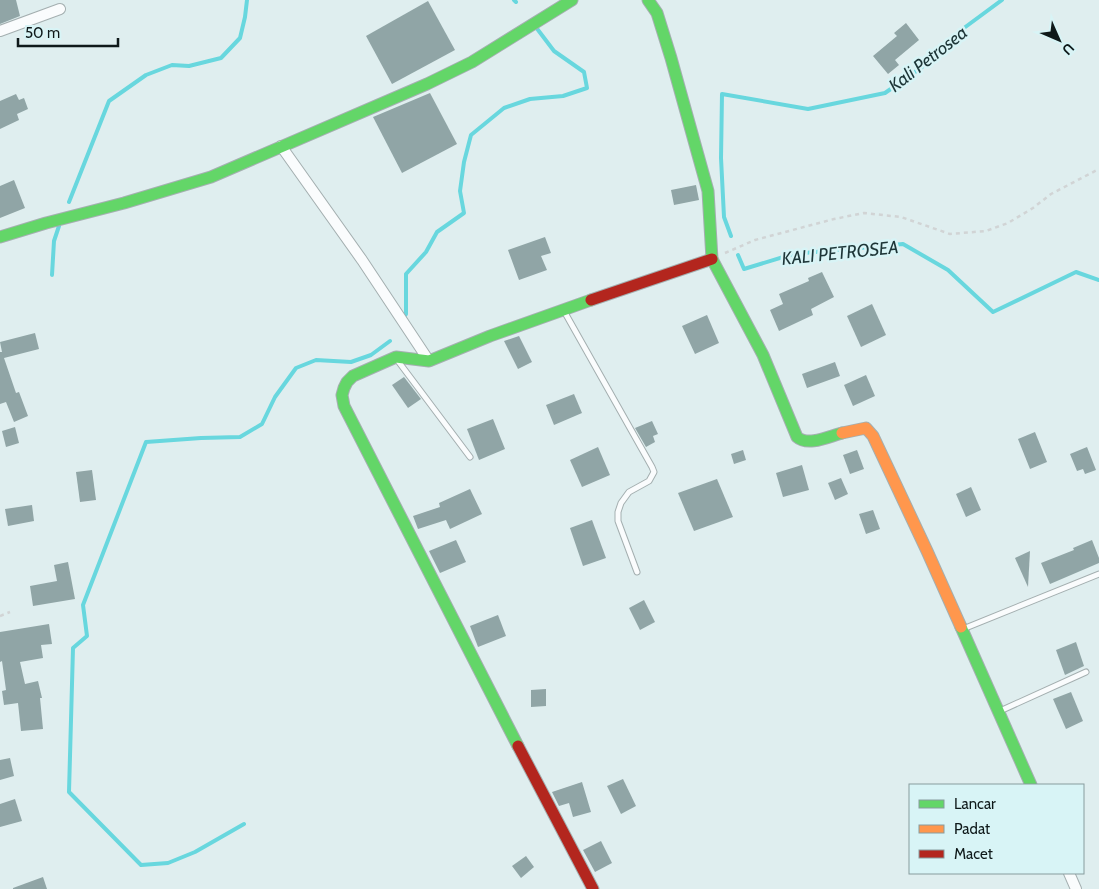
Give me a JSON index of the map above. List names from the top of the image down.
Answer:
{
  "water": ["Kali Petrosea", "KALI PETROSEA"],
  "legend": ["Lancar", "Padat", "Macet"],
  "scale_bar": "50 m",
  "north": "bottom right"
}
